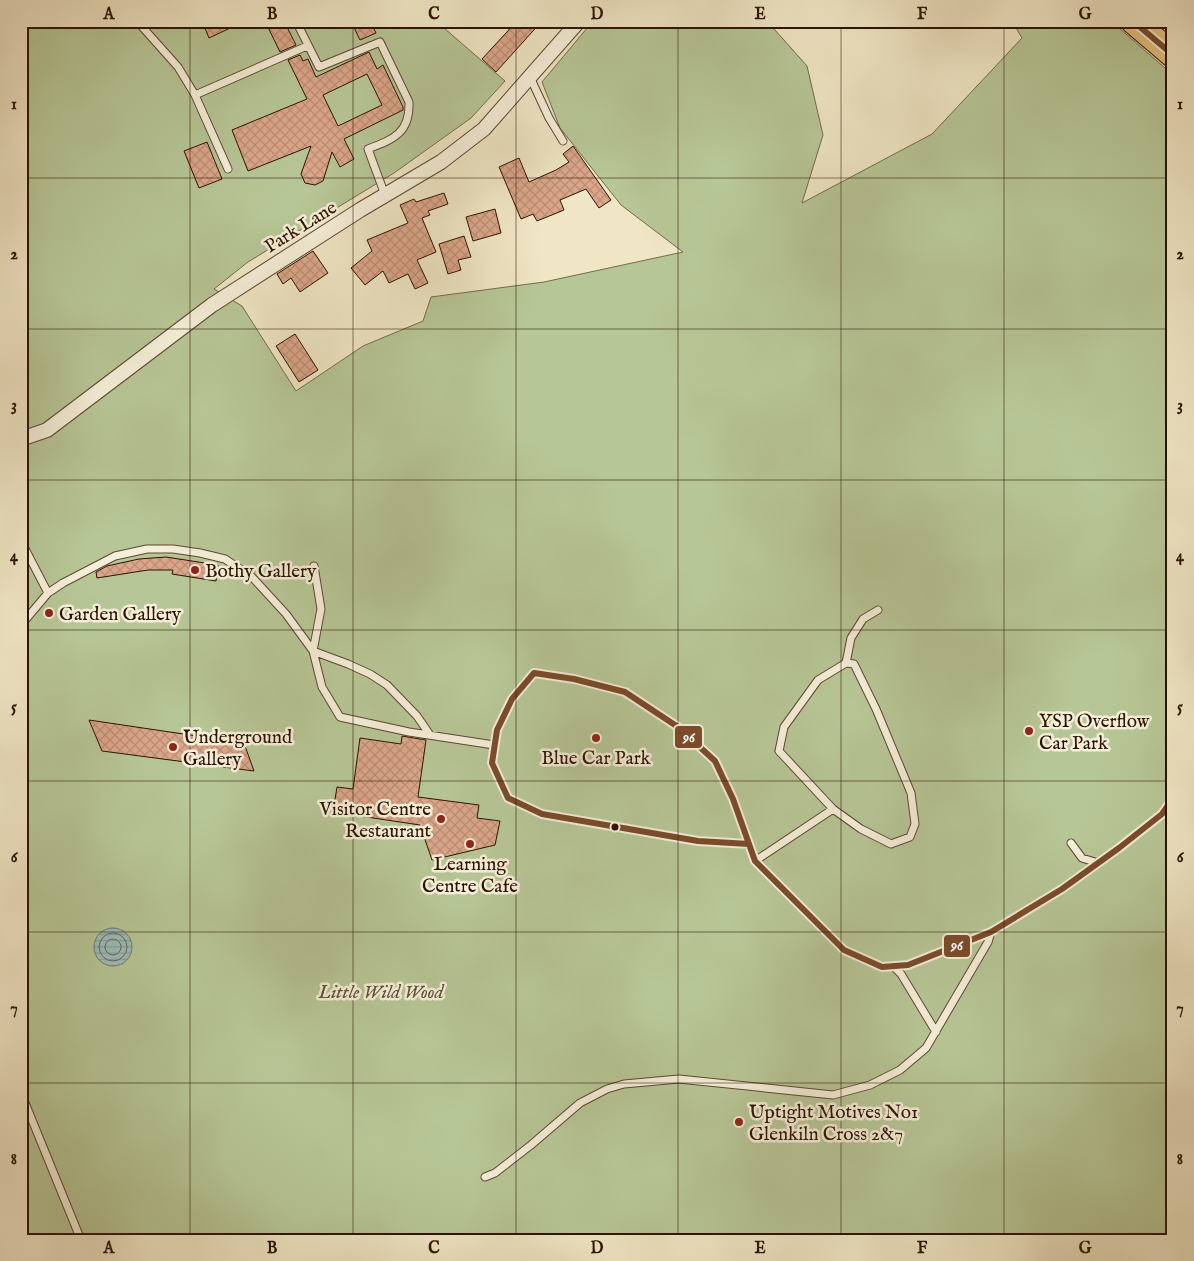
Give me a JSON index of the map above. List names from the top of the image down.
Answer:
{
  "streets": {
    "street": ["Park Lane"]
  },
  "parks": ["Little Wild Wood"],
  "places": [
    "Bothy Gallery",
    "Garden Gallery",
    "YSP Overflow Car Park",
    "Blue Car Park",
    "Underground Gallery",
    "Visitor Centre Restaurant",
    "Learning Centre Cafe",
    "Uptight Motives No1 Glenkiln Cross 2&7"
  ],
  "lines": ["transit line 96"],
  "grid": {
    "columns": [
      "A",
      "B",
      "C",
      "D",
      "E",
      "F",
      "G"
    ],
    "rows": [
      "1",
      "2",
      "3",
      "4",
      "5",
      "6",
      "7",
      "8"
    ]
  }
}
